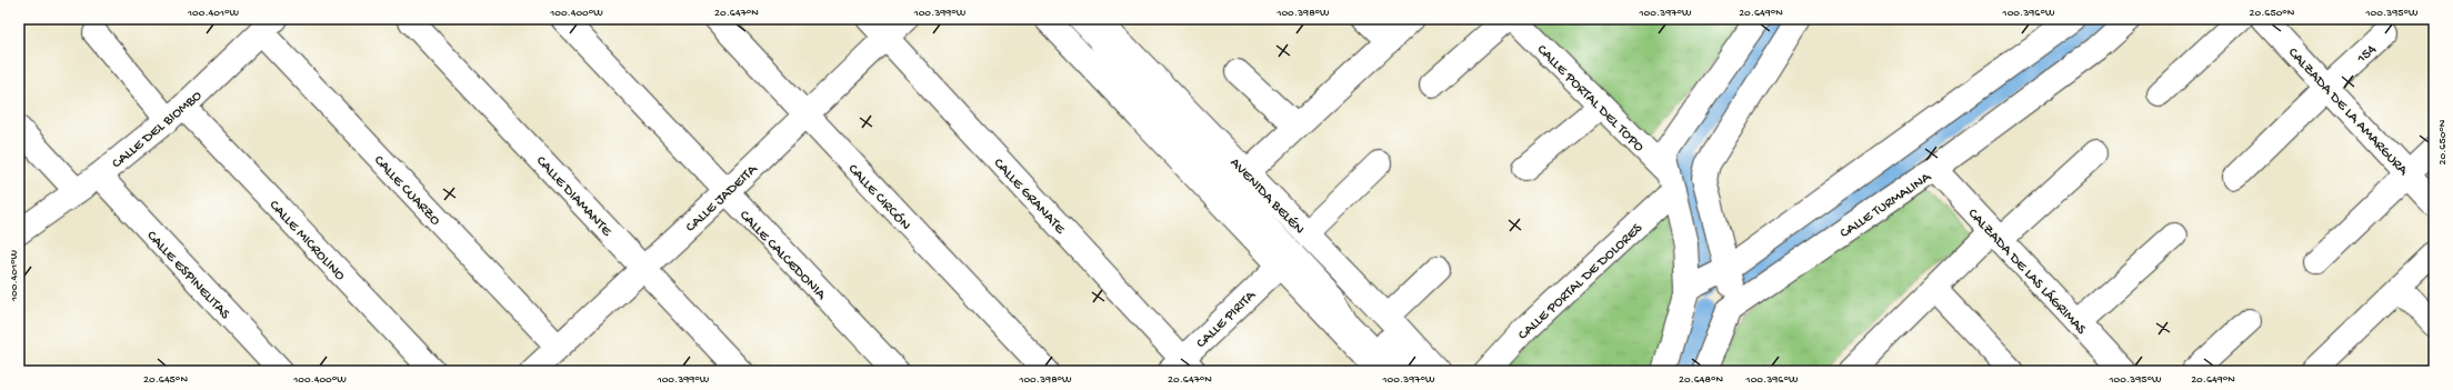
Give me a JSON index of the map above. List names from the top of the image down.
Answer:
{
  "streets": {
    "street": [
      "154",
      "CALLE PORTAL DEL TOPO",
      "CALZADA DE LA AMARGURA",
      "CALLE DEL BIOMBO",
      "CALLE CUARZO",
      "CALLE DIAMANTE",
      "CALLE GRANATE",
      "AVENIDA BELÉN",
      "CALLE CIRCÓN",
      "CALLE JADEITA",
      "CALLE TURMALINA",
      "CALLE MICROLINO",
      "CALLE CALCEDONIA",
      "CALZADA DE LAS LÁGRIMAS",
      "CALLE ESPINELITAS",
      "CALLE PORTAL DE DOLORES",
      "CALLE PIRITA"
    ]
  },
  "crossings": [
    ["154", "CALZADA DE LA AMARGURA"],
    ["CALLE PORTAL DEL TOPO", "CALLE PORTAL DE DOLORES"],
    ["CALLE DEL BIOMBO", "CALLE CUARZO"],
    ["CALLE DEL BIOMBO", "CALLE MICROLINO"],
    ["CALLE DEL BIOMBO", "CALLE ESPINELITAS"],
    ["CALLE CUARZO", "CALLE JADEITA"],
    ["CALLE DIAMANTE", "CALLE JADEITA"],
    ["CALLE GRANATE", "CALLE JADEITA"],
    ["CALLE GRANATE", "CALLE PIRITA"],
    ["AVENIDA BELÉN", "CALLE PIRITA"],
    ["CALLE CIRCÓN", "CALLE JADEITA"],
    ["CALLE JADEITA", "CALLE CALCEDONIA"],
    ["CALLE TURMALINA", "CALZADA DE LAS LÁGRIMAS"]
  ],
  "coordinates": [
    "100.401°W",
    "100.400°W",
    "20.647°N",
    "100.399°W",
    "100.398°W",
    "100.397°W",
    "20.649°N",
    "100.396°W",
    "20.650°N",
    "100.395°W",
    "20.645°N",
    "20.648°N"
  ]
}
